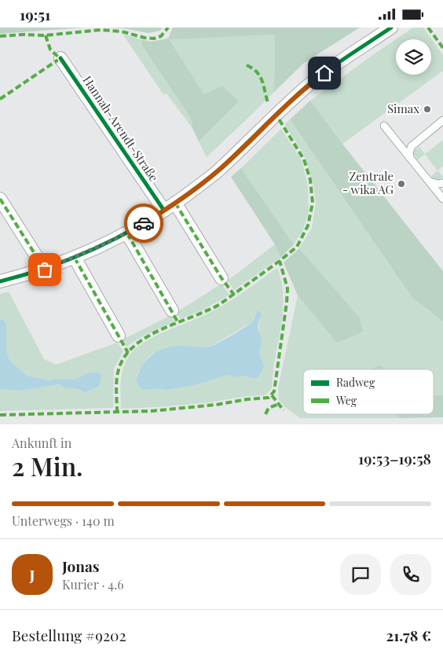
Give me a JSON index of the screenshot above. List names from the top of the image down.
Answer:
{
  "streets": {
    "street": ["Hannah-Arendt-Straße"]
  },
  "places": ["Simax", "Zentrale - wika AG"],
  "legend": ["Radweg", "Weg"],
  "page": {
    "status": "19:51",
    "heading": ["2 Min.", "Ankunft in", "19:53–19:58"],
    "panel": [
      "Jonas",
      "Kurier · 4.6",
      "Bestellung #9202",
      "21.78 €"
    ],
    "bar": "Unterwegs · 140 m",
    "round": "J"
  }
}
